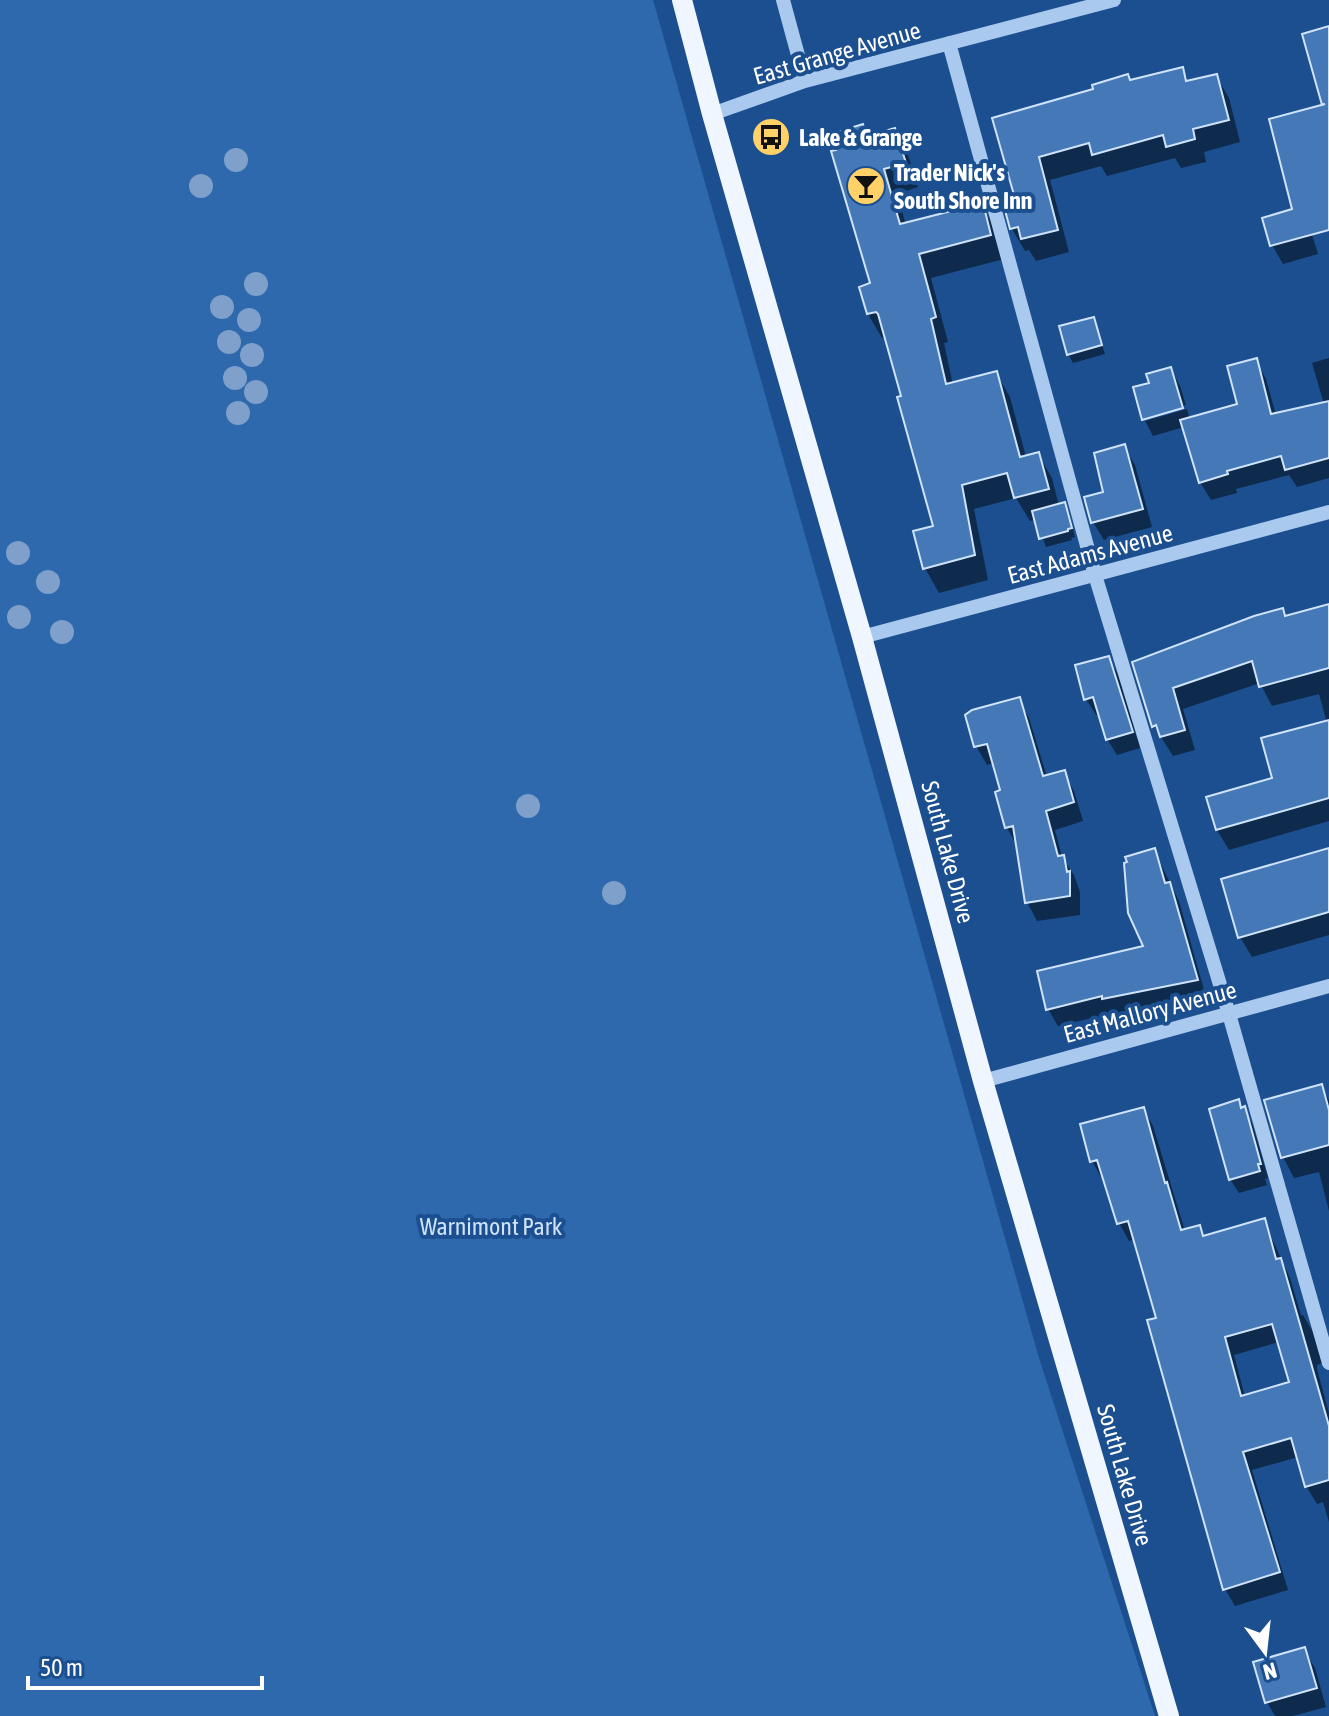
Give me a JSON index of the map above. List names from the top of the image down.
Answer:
{
  "streets": {
    "main road": ["South Lake Drive"],
    "street": ["East Grange Avenue", "East Adams Avenue", "East Mallory Avenue"]
  },
  "crossings": [
    ["East Grange Avenue", "South Lake Drive"],
    ["East Adams Avenue", "South Lake Drive"],
    ["South Lake Drive", "East Mallory Avenue"]
  ],
  "parks": ["Warnimont Park"],
  "places": {
    "bus stop": ["Lake & Grange"],
    "bar": ["Trader Nick's South Shore Inn"]
  },
  "scale_bar": "50 m",
  "north": "bottom"
}
